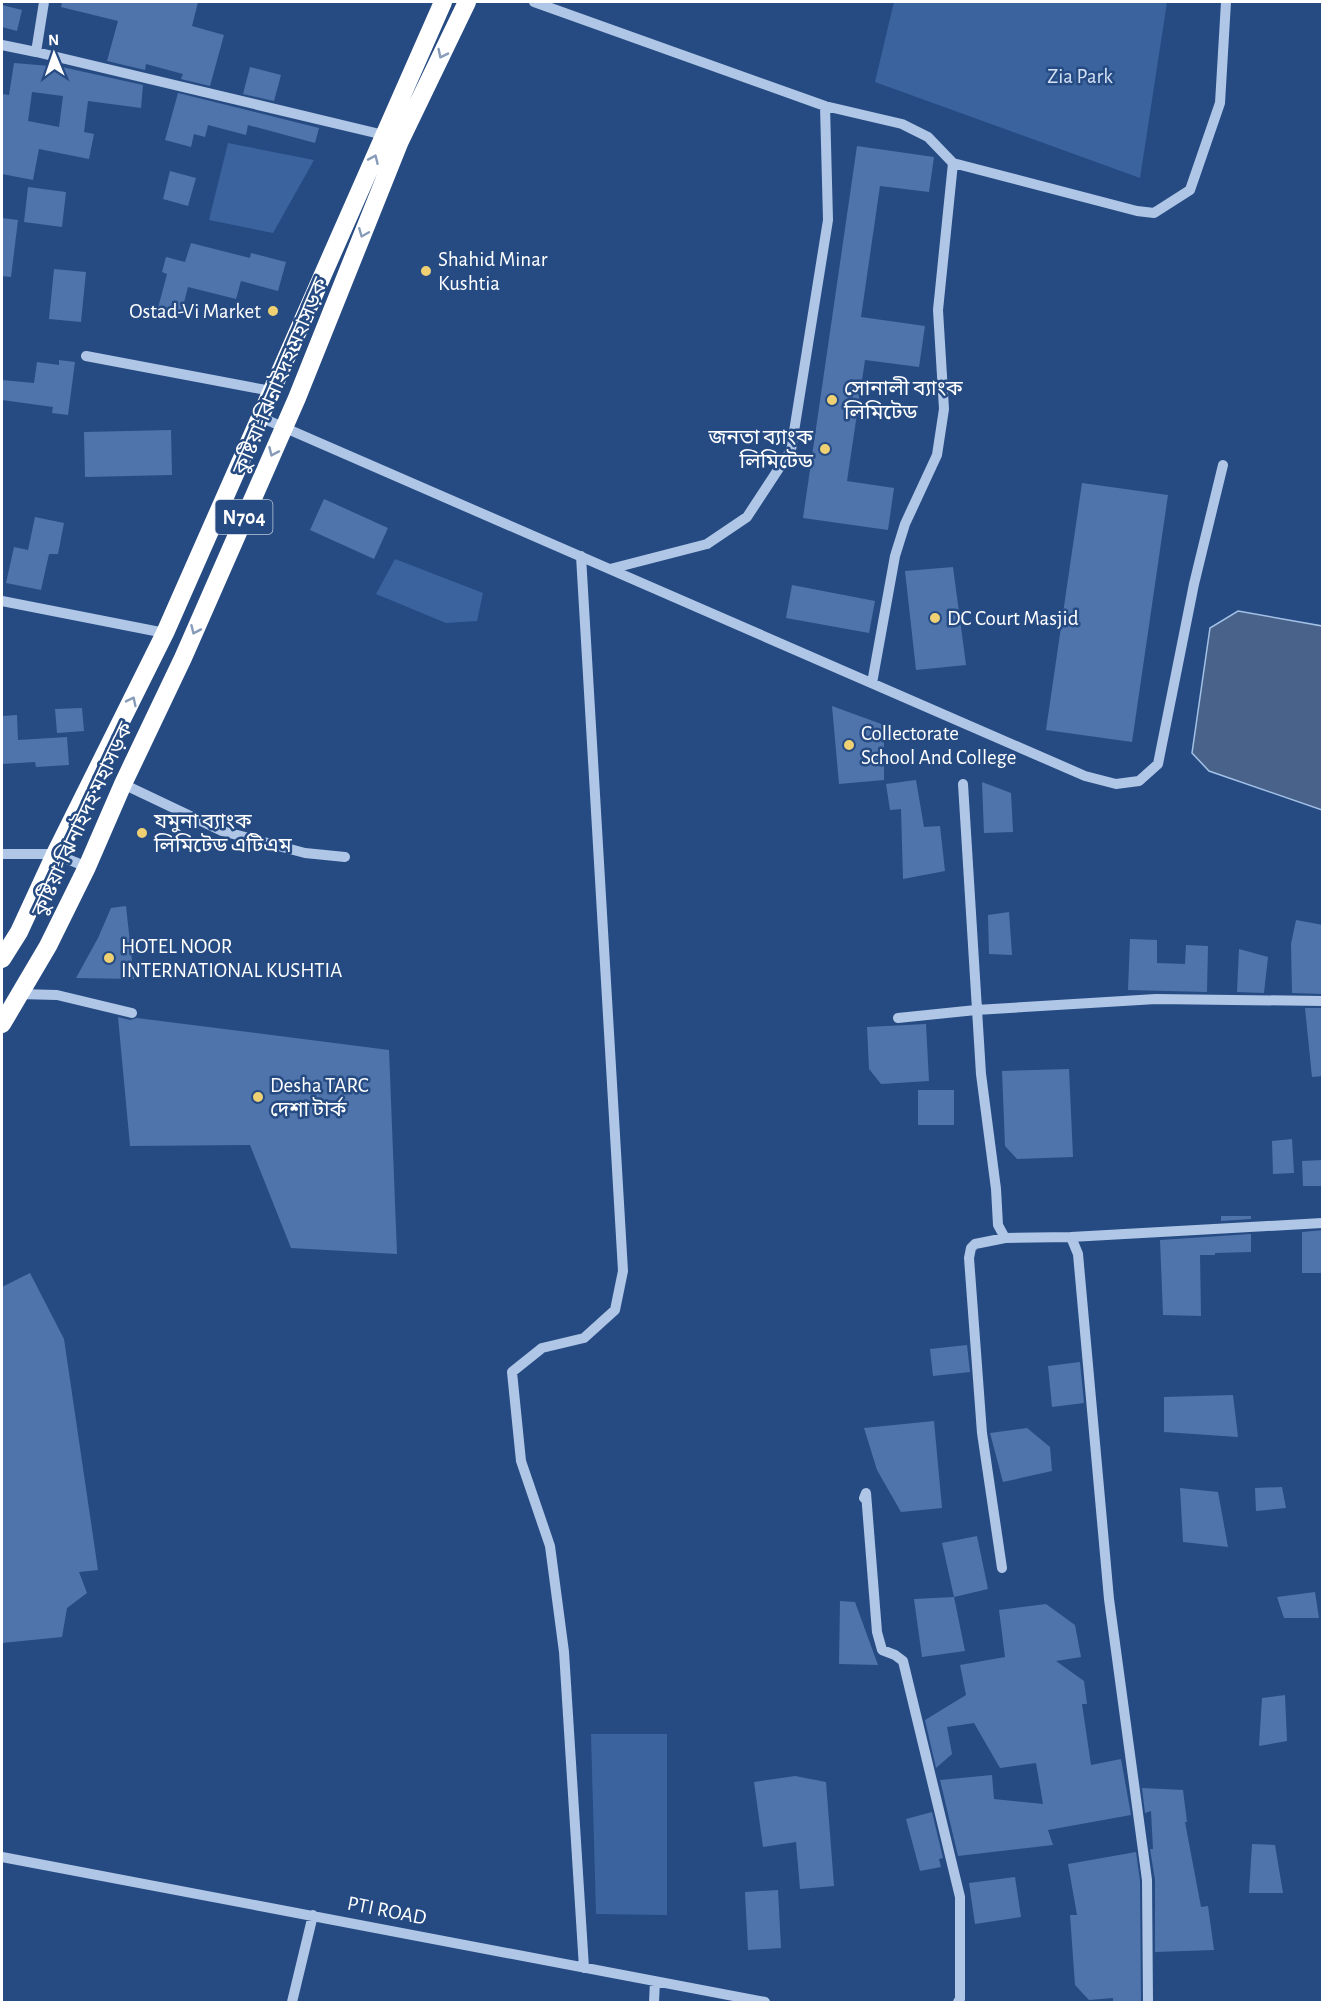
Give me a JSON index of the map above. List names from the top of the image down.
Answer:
{
  "streets": {
    "highway": ["কুষ্টিয়া-ঝিনাইদহ মহাসড়ক", "N704"],
    "street": ["PTI ROAD"]
  },
  "parks": ["Zia Park"],
  "places": [
    "Shahid Minar Kushtia",
    "Ostad-Vi Market",
    "সোনালী ব্যাংক লিমিটেড",
    "জনতা ব্যাংক লিমিটেড",
    "DC Court Masjid",
    "Collectorate School And College",
    "যমুনা ব্যাংক লিমিটেড এটিএম",
    "HOTEL NOOR INTERNATIONAL KUSHTIA",
    "Desha TARC দেশা টার্ক"
  ],
  "north": "top"
}
